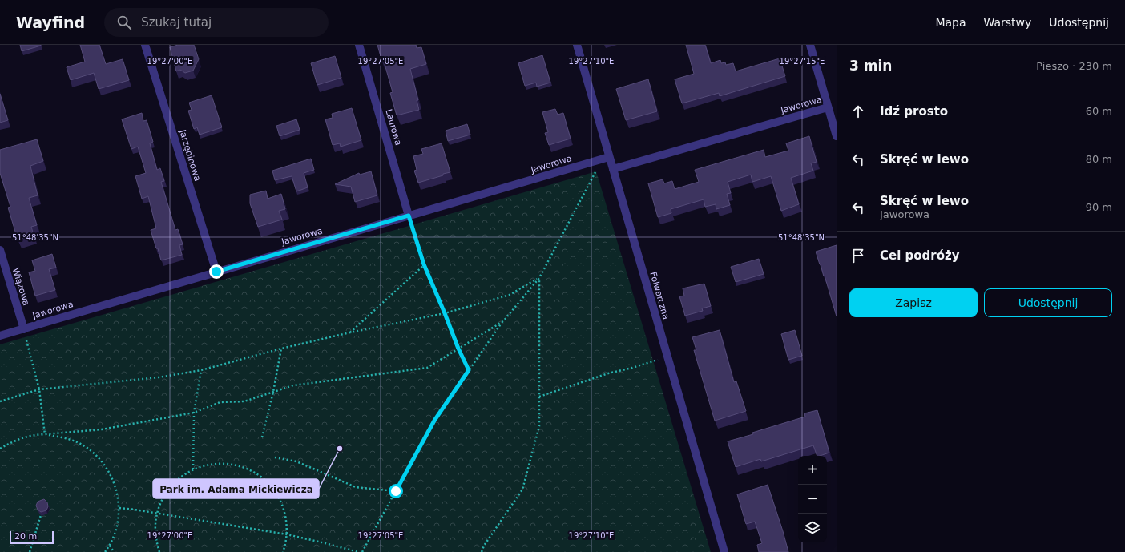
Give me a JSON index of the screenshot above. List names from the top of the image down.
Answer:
{
  "streets": {
    "street": [
      "Jaworowa",
      "Laurowa",
      "Jarzębinowa",
      "Wiązowa",
      "Folwarczna"
    ]
  },
  "crossings": [
    ["Jaworowa", "Laurowa"],
    ["Jaworowa", "Jarzębinowa"],
    ["Jaworowa", "Wiązowa"],
    ["Jaworowa", "Folwarczna"]
  ],
  "places": ["Park im. Adama Mickiewicza"],
  "scale_bar": "20 m",
  "page": {
    "header": "Wayfind",
    "search": "Szukaj tutaj",
    "nav": ["Mapa", "Warstwy", "Udostępnij"],
    "heading": ["3 min", "Pieszo · 230 m"],
    "list": [
      ["Idź prosto", "60 m"],
      ["Skręć w lewo", "80 m"],
      ["Skręć w lewo", "Jaworowa", "90 m"],
      "Cel podróży"
    ],
    "buttons": ["Zapisz", "Udostępnij"],
    "map_buttons": ["+", "−"],
    "scale": "20 m"
  },
  "coordinates": [
    "19°27'00\"E",
    "19°27'05\"E",
    "19°27'10\"E",
    "19°27'15\"E",
    "51°48'35\"N"
  ]
}
